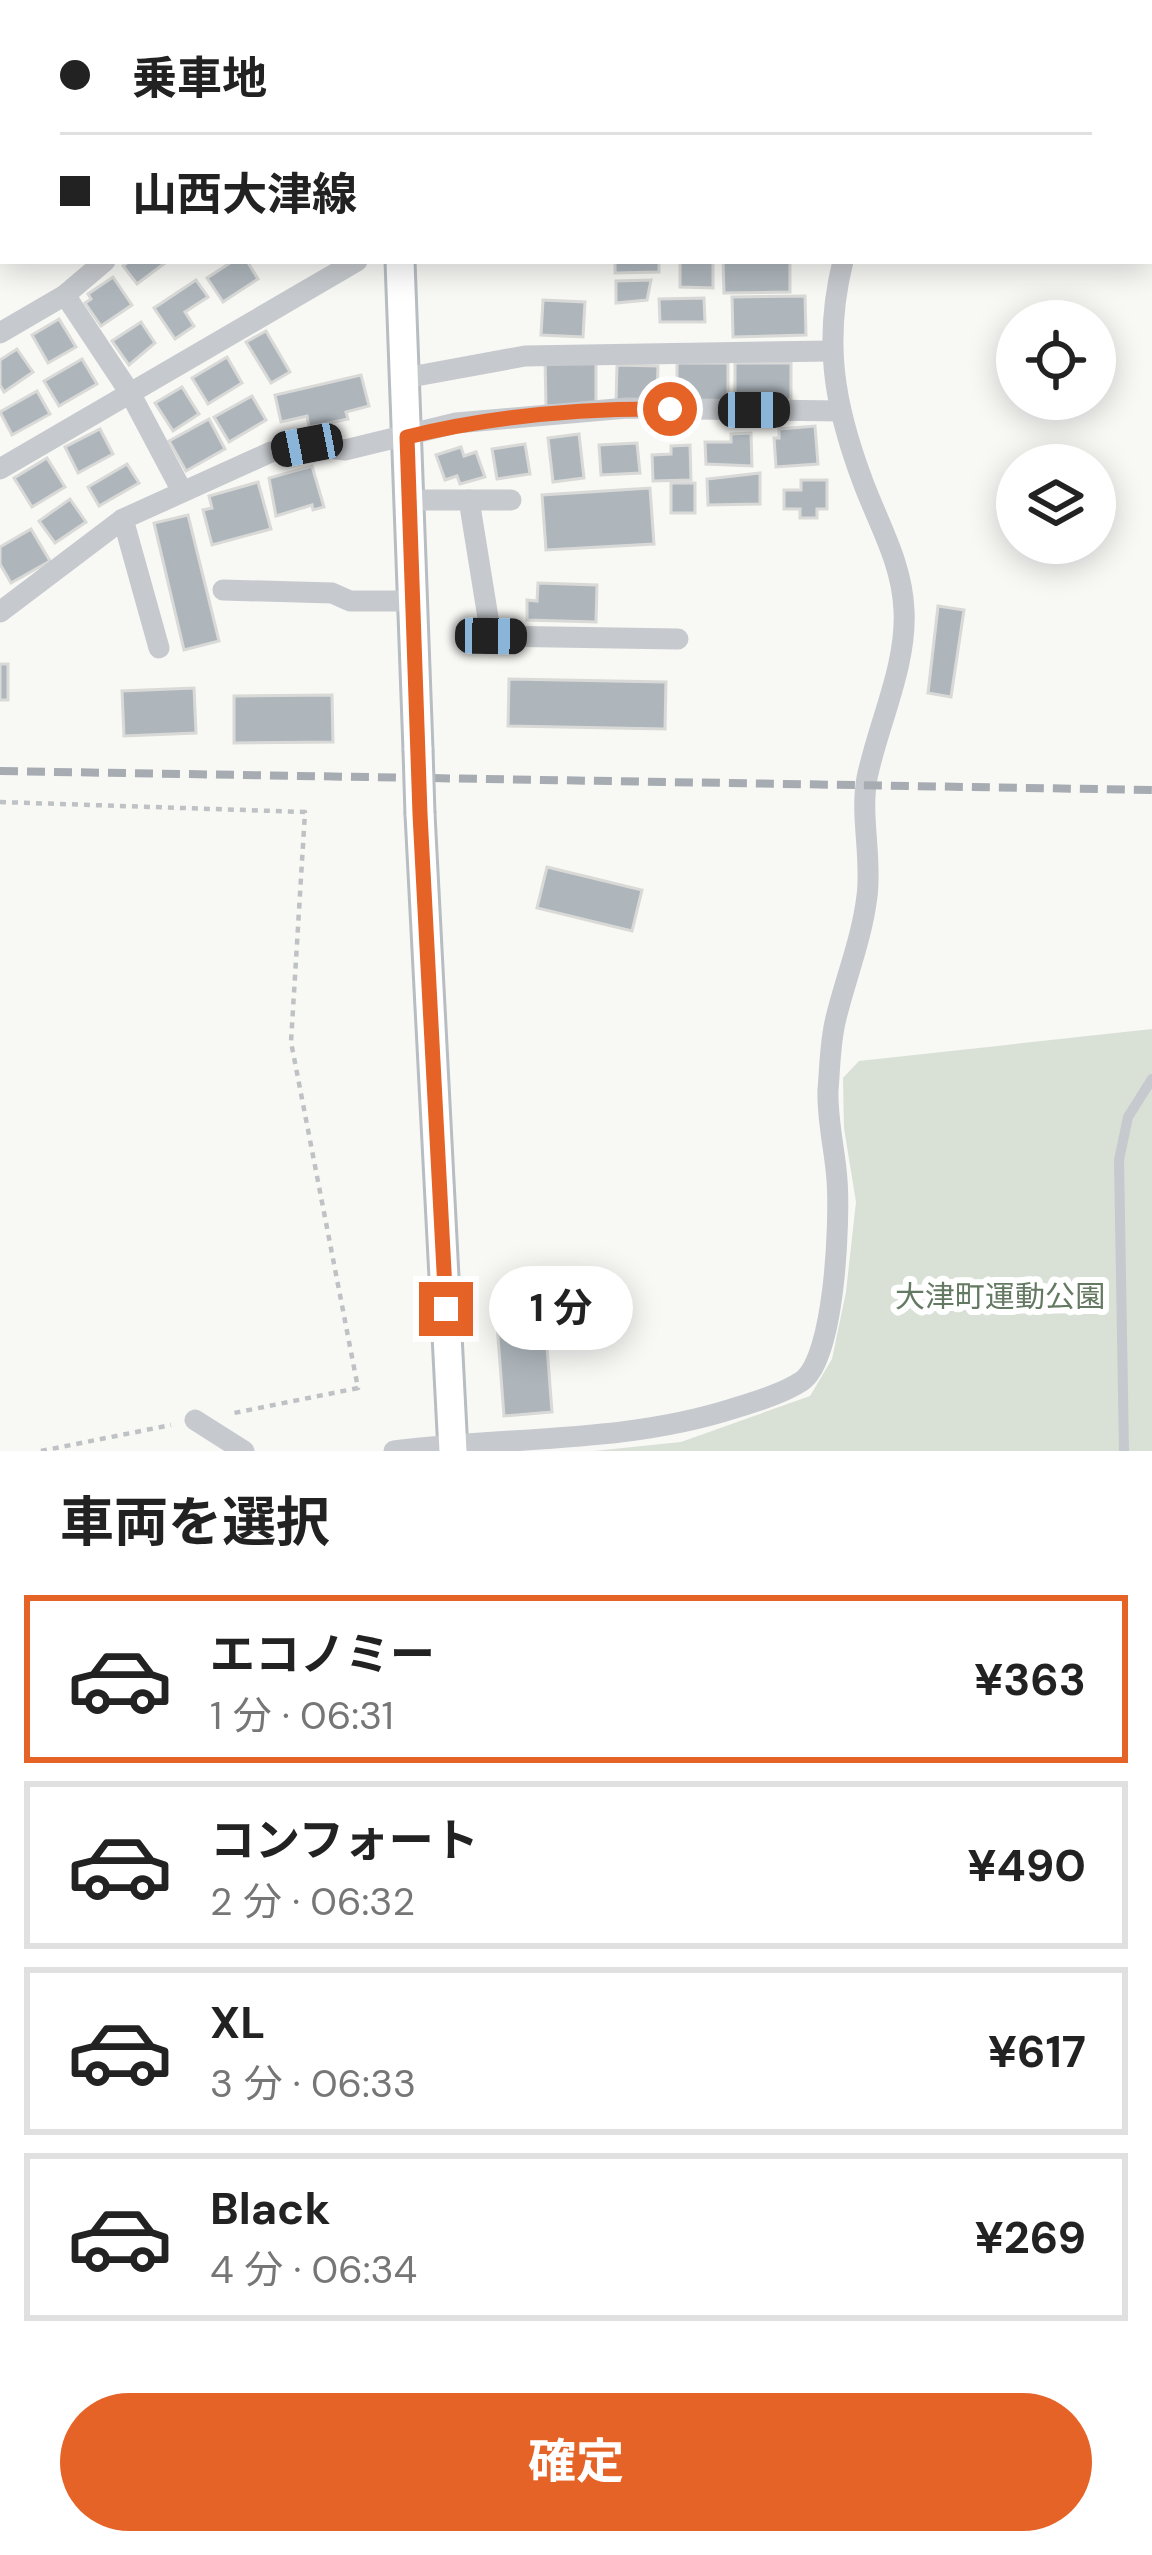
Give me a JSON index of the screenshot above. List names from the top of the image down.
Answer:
{
  "parks": ["大津町運動公園"],
  "page": {
    "banner": ["乗車地", "山西大津線"],
    "bubble": "1 分",
    "heading": "車両を選択",
    "list": [
      {
        "name": "エコノミー",
        "note": "1 分 · 06:31",
        "value": "¥363"
      },
      {
        "name": "コンフォート",
        "note": "2 分 · 06:32",
        "value": "¥490"
      },
      {
        "name": "XL",
        "note": "3 分 · 06:33",
        "value": "¥617"
      },
      {
        "name": "Black",
        "note": "4 分 · 06:34",
        "value": "¥269"
      }
    ],
    "buttons": "確定"
  }
}
